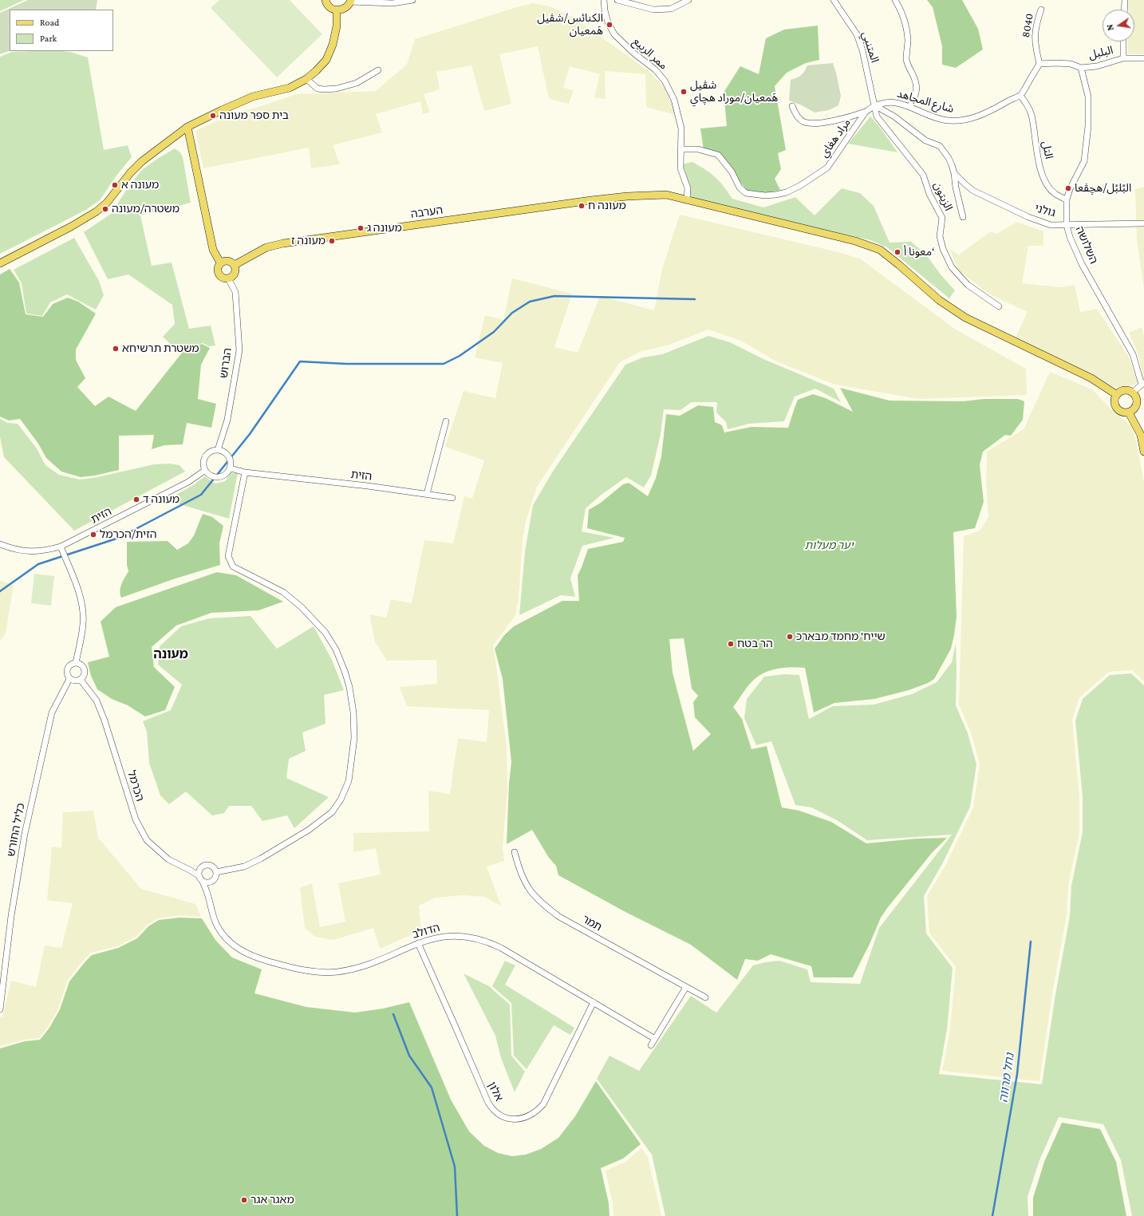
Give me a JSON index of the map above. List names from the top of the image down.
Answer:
{
  "streets": {
    "main road": ["הערבה"],
    "street": [
      "8040",
      "المتنبي",
      "البلبل",
      "ممر الربيع",
      "شارع المجاهد",
      "مراد هغاي",
      "التل",
      "الزيتون",
      "גולני",
      "השלושה",
      "הברוש",
      "הזית",
      "הכרמל",
      "כליל החורש",
      "תמר",
      "הדולב",
      "אלון"
    ]
  },
  "crossings": [
    ["المتنبي", "شارع المجاهد"],
    ["المتنبي", "مراد هغاي"],
    ["المتنبي", "الزيتون"],
    ["البلبل", "השלושה"],
    ["ممر الربيع", "مراد هغاي"],
    ["ممر الربيع", "הערבה"],
    ["شارع المجاهد", "مراد هغاي"],
    ["شارع المجاهد", "التل"],
    ["شارع المجاهد", "الزيتون"],
    ["مراد هغاي", "الزيتون"],
    ["التل", "השלושה"],
    ["גולני", "השלושה"],
    ["הערבה", "הברוש"],
    ["הברוש", "הזית"],
    ["הכרמל", "כליל החורש"],
    ["הכרמל", "הדולב"],
    ["הדולב", "אלון"]
  ],
  "districts": ["מעונה"],
  "water": ["נחל מרווה"],
  "parks": ["יער מעלות"],
  "places": [
    "الكنائس/شڤيل هَمعيان",
    "شڤيل هَمعيان/موراد هچاي",
    "בית ספר מעונה",
    "מעונה א",
    "البُلبُل/هچڤعا",
    "מעונה ח",
    "משטרה/מעונה",
    "מעונה ג",
    "מעונה ז",
    "معونا أ‘",
    "משטרת תרשיחא",
    "מעונה ד",
    "הזית/הכרמל",
    "שייח' מחמד מבארכ",
    "הר בטח",
    "מאגר אגר"
  ],
  "legend": ["Road", "Park"],
  "north": "left"
}
